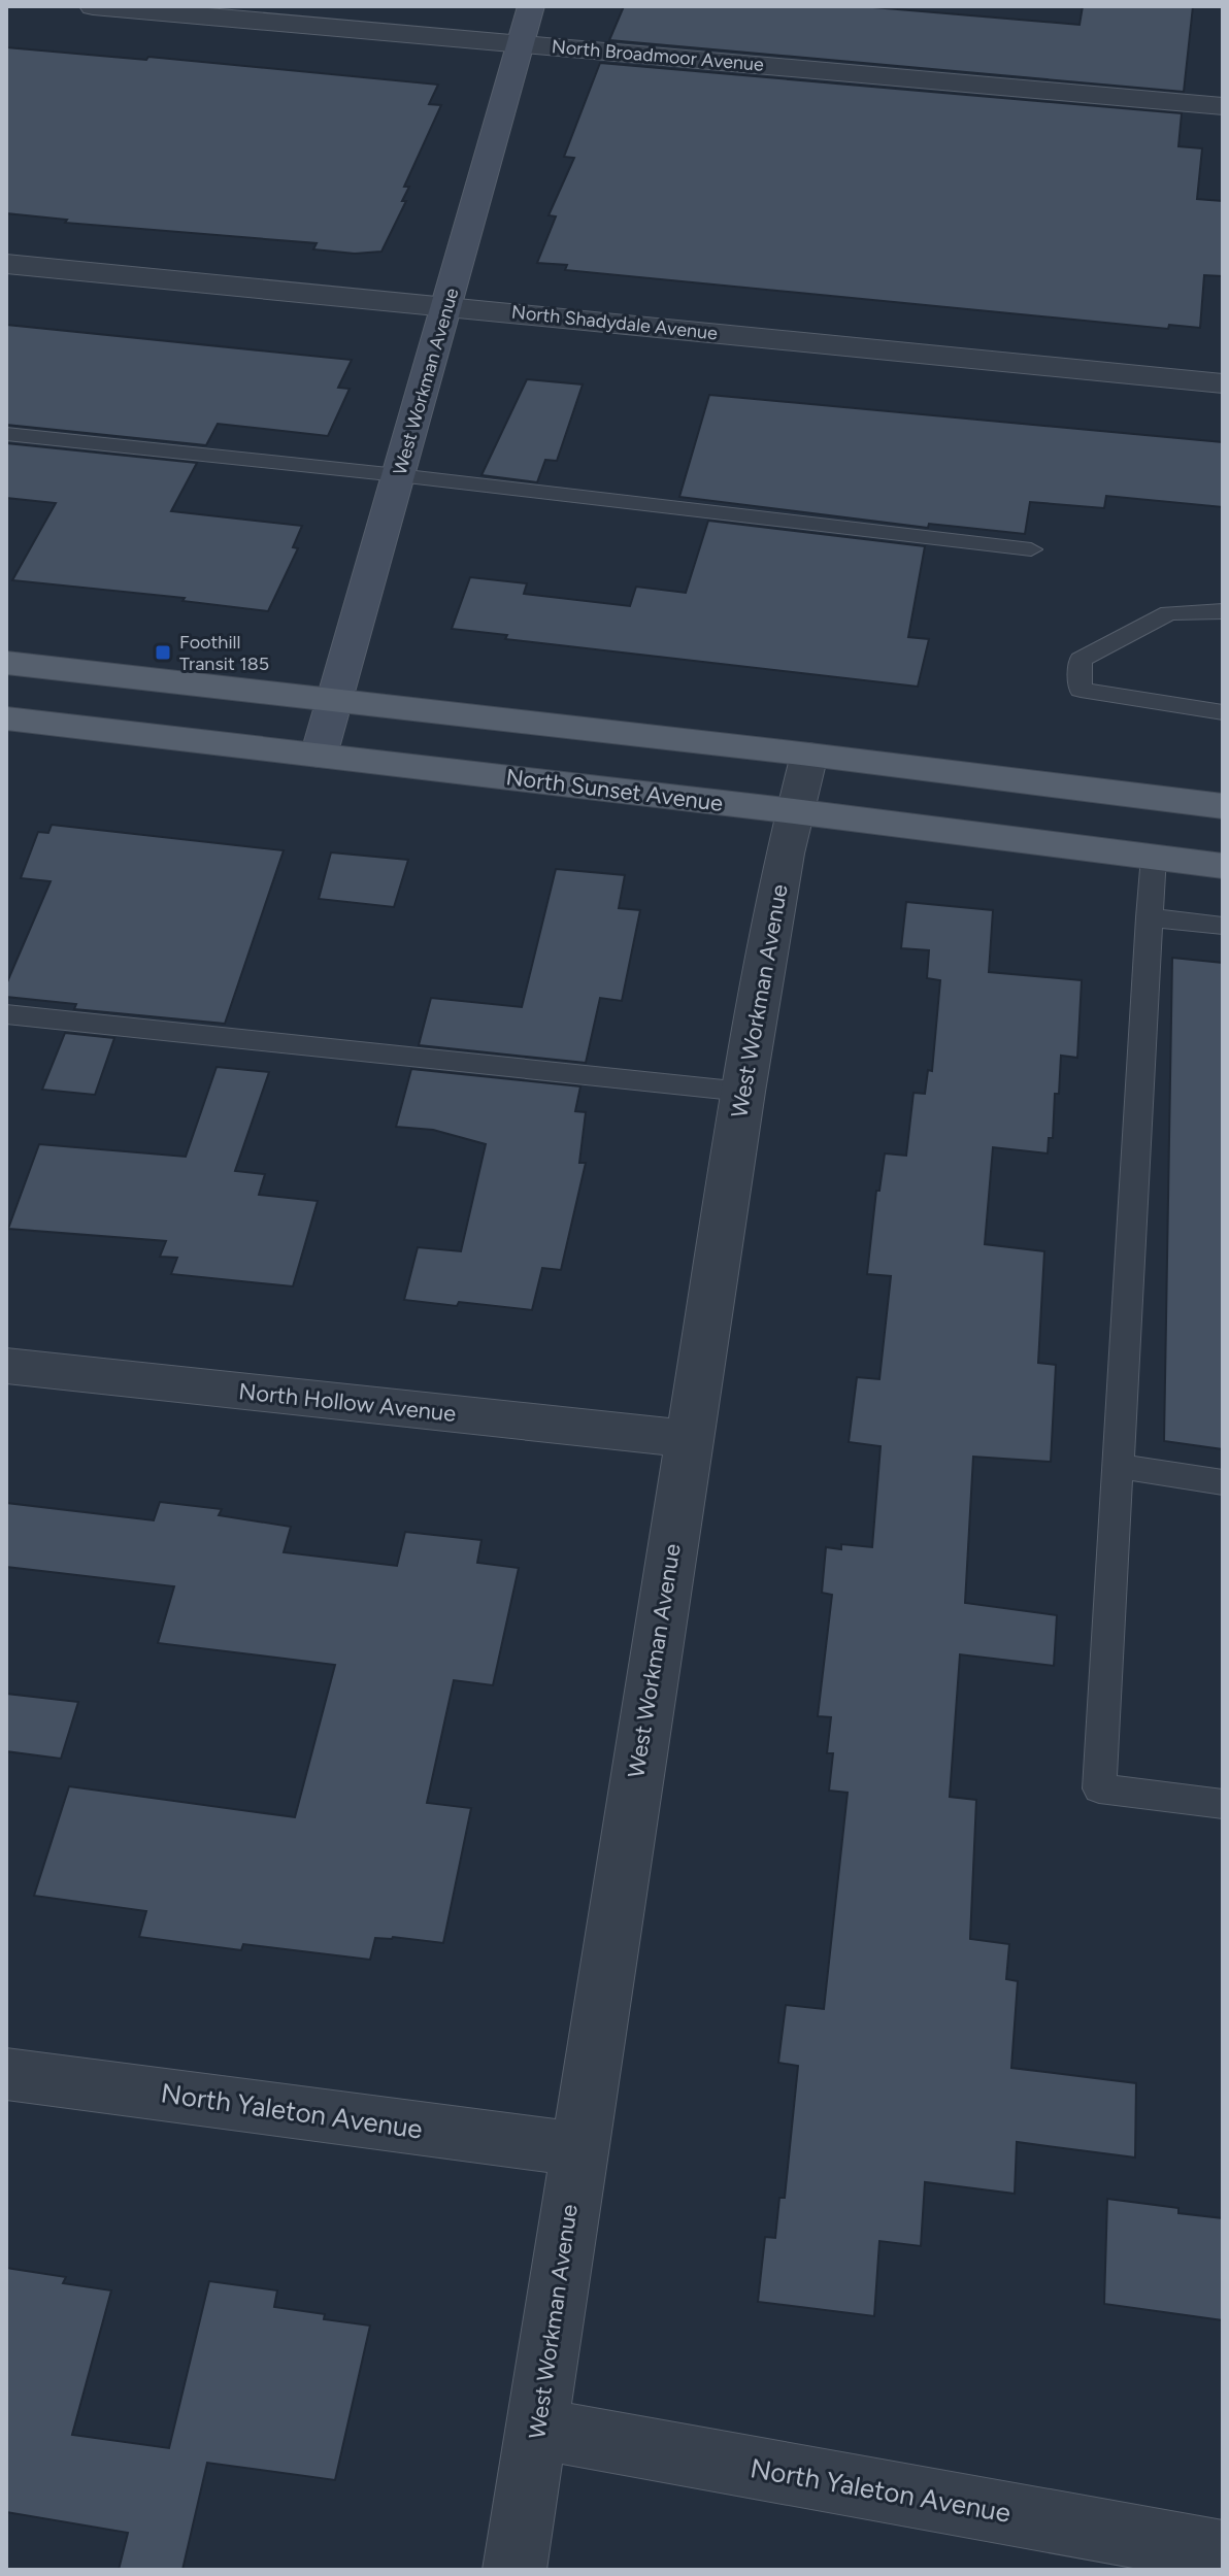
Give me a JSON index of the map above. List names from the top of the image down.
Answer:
{
  "streets": {
    "main road": ["North Sunset Avenue"],
    "street": [
      "North Broadmoor Avenue",
      "North Shadydale Avenue",
      "West Workman Avenue",
      "North Hollow Avenue",
      "North Yaleton Avenue"
    ]
  },
  "crossings": [
    ["North Broadmoor Avenue", "West Workman Avenue"],
    ["North Shadydale Avenue", "West Workman Avenue"],
    ["West Workman Avenue", "North Sunset Avenue"],
    ["West Workman Avenue", "North Hollow Avenue"],
    ["West Workman Avenue", "North Yaleton Avenue"]
  ],
  "places": {
    "transit": ["Foothill Transit 185"]
  }
}
